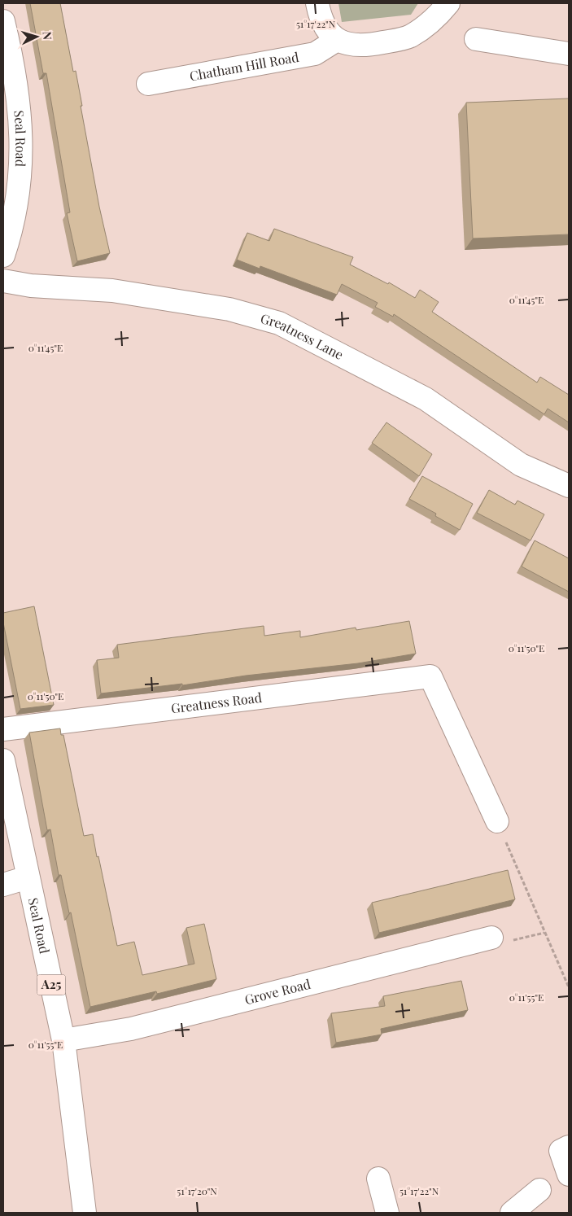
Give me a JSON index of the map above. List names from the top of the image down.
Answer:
{
  "streets": {
    "main road": [
      "Chatham Hill Road",
      "Seal Road",
      "Greatness Lane",
      "Greatness Road",
      "A25",
      "Grove Road"
    ]
  },
  "crossings": [
    ["Seal Road", "Grove Road"]
  ],
  "north": "right",
  "coordinates": [
    "51°17'22\"N",
    "0°11'45\"E",
    "0°11'50\"E",
    "0°11'55\"E",
    "51°17'20\"N"
  ]
}
